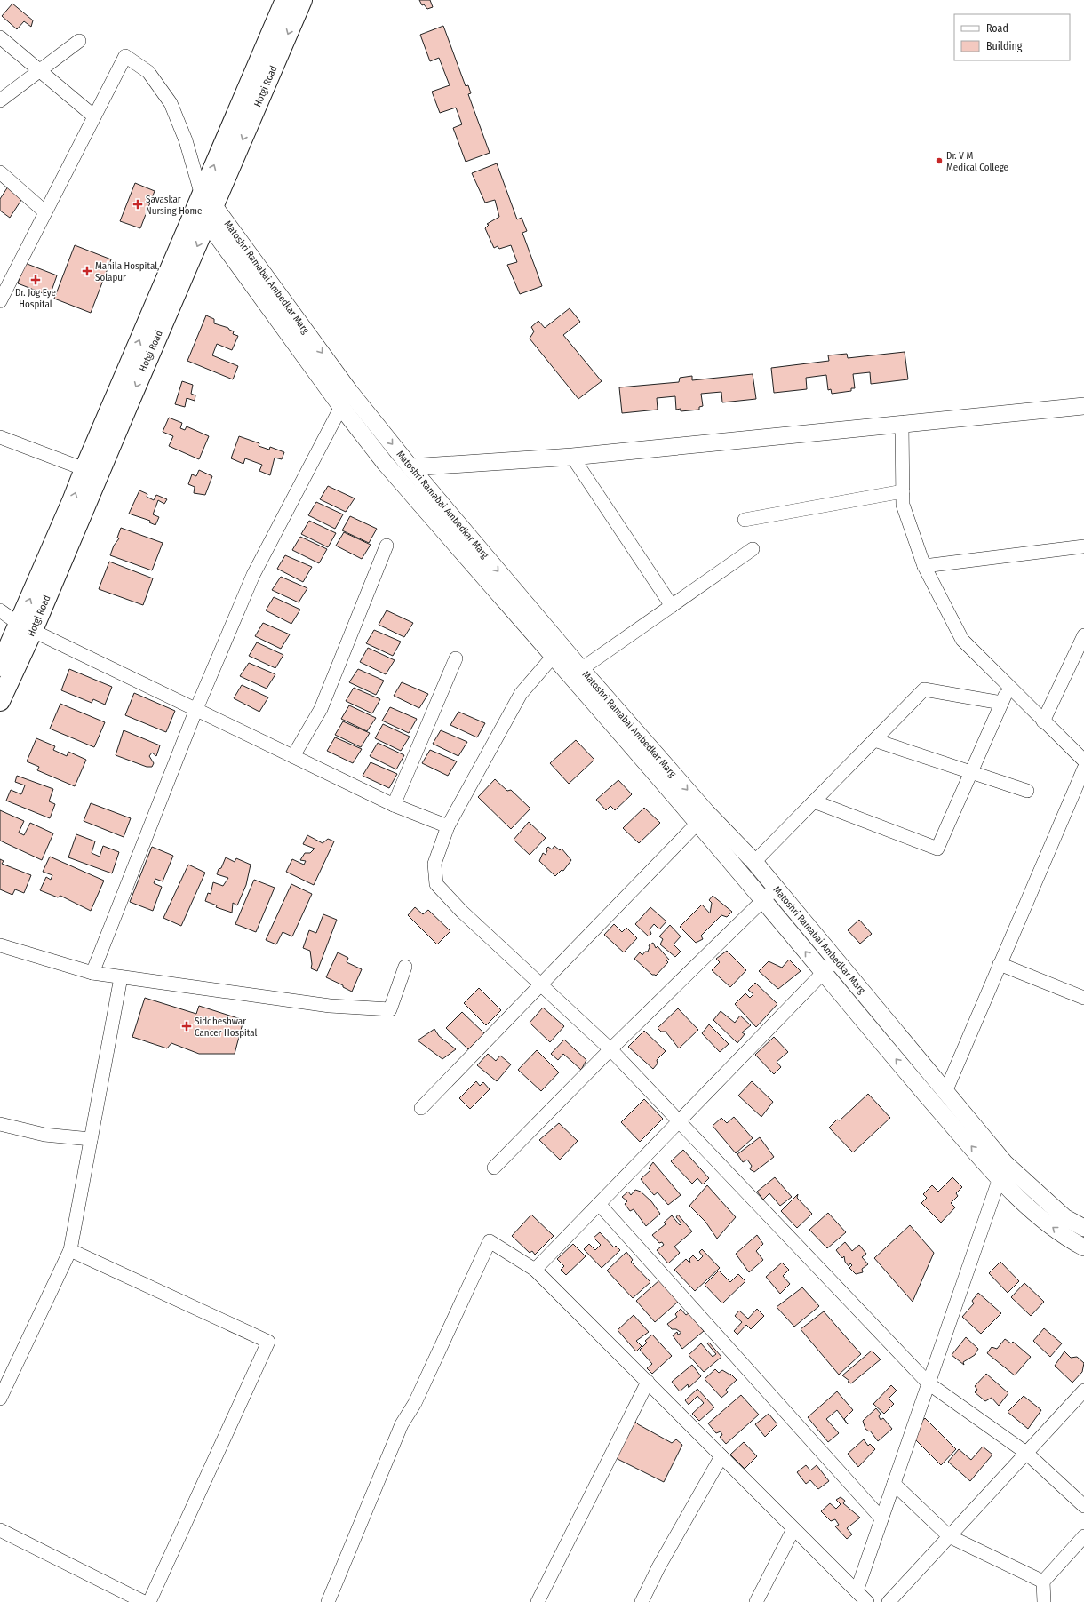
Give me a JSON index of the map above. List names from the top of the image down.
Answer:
{
  "streets": {
    "main road": ["Hotgi Road"],
    "street": ["Matoshri Ramabai Ambedkar Marg"]
  },
  "crossings": [
    ["Hotgi Road", "Matoshri Ramabai Ambedkar Marg"]
  ],
  "places": {
    "other": ["Dr. V M Medical College"],
    "health": [
      "Savaskar Nursing Home",
      "Mahila Hospital, Solapur",
      "Dr. Jog Eye Hospital",
      "Siddheshwar Cancer Hospital"
    ]
  },
  "legend": ["Road", "Building"]
}
